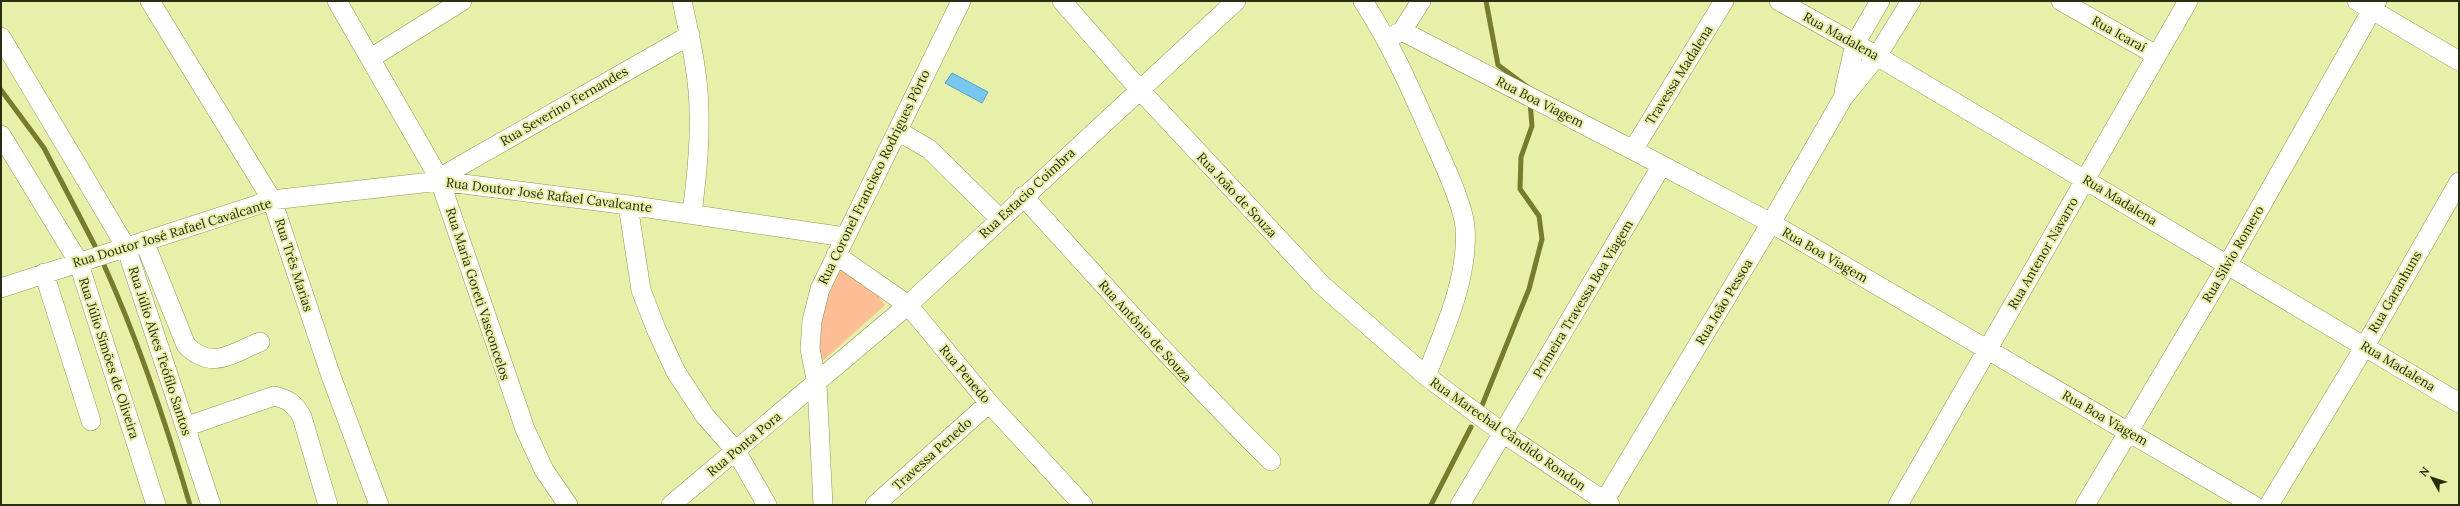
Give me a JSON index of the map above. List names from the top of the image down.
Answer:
{
  "streets": {
    "street": [
      "Rua Icaraí",
      "Rua Madalena",
      "Travessa Madalena",
      "Rua Boa Viagem",
      "Rua Severino Fernandes",
      "Rua Coronel Francisco Rodrigues Pôrto",
      "Rua Estacio Coimbra",
      "Rua Doutor José Rafael Cavalcante",
      "Rua João de Souza",
      "Rua Antenor Navarro",
      "Rua Silvio Romero",
      "Rua Três Marias",
      "Rua Garanhuns",
      "Rua Maria Goreti Vasconcelos",
      "Primeira Travessa Boa Viagem",
      "Rua João Pessoa",
      "Rua Antônio de Souza",
      "Rua Júlio Alves Teófilo Santos",
      "Rua Júlio Simões de Oliveira",
      "Rua Penedo",
      "Rua Marechal Cândido Rondon",
      "Rua Ponta Pora",
      "Travessa Penedo"
    ]
  },
  "crossings": [
    ["Rua Icaraí", "Rua Antenor Navarro"],
    ["Rua Madalena", "Rua Antenor Navarro"],
    ["Rua Madalena", "Rua Silvio Romero"],
    ["Rua Madalena", "Rua Garanhuns"],
    ["Rua Madalena", "Rua João Pessoa"],
    ["Travessa Madalena", "Rua Boa Viagem"],
    ["Rua Boa Viagem", "Rua Antenor Navarro"],
    ["Rua Boa Viagem", "Rua Silvio Romero"],
    ["Rua Boa Viagem", "Primeira Travessa Boa Viagem"],
    ["Rua Boa Viagem", "Rua João Pessoa"],
    ["Rua Severino Fernandes", "Rua Doutor José Rafael Cavalcante"],
    ["Rua Severino Fernandes", "Rua Maria Goreti Vasconcelos"],
    ["Rua Coronel Francisco Rodrigues Pôrto", "Rua Estacio Coimbra"],
    ["Rua Coronel Francisco Rodrigues Pôrto", "Rua Doutor José Rafael Cavalcante"],
    ["Rua Coronel Francisco Rodrigues Pôrto", "Rua Penedo"],
    ["Rua Coronel Francisco Rodrigues Pôrto", "Rua Ponta Pora"],
    ["Rua Estacio Coimbra", "Rua João de Souza"],
    ["Rua Estacio Coimbra", "Rua Antônio de Souza"],
    ["Rua Estacio Coimbra", "Rua Penedo"],
    ["Rua Estacio Coimbra", "Rua Ponta Pora"],
    ["Rua Doutor José Rafael Cavalcante", "Rua Três Marias"],
    ["Rua Doutor José Rafael Cavalcante", "Rua Maria Goreti Vasconcelos"],
    ["Rua Doutor José Rafael Cavalcante", "Rua Júlio Alves Teófilo Santos"],
    ["Rua Doutor José Rafael Cavalcante", "Rua Júlio Simões de Oliveira"],
    ["Rua João de Souza", "Rua Marechal Cândido Rondon"],
    ["Primeira Travessa Boa Viagem", "Rua Marechal Cândido Rondon"],
    ["Rua João Pessoa", "Rua Marechal Cândido Rondon"],
    ["Rua Penedo", "Travessa Penedo"]
  ],
  "north": "top left"
}
